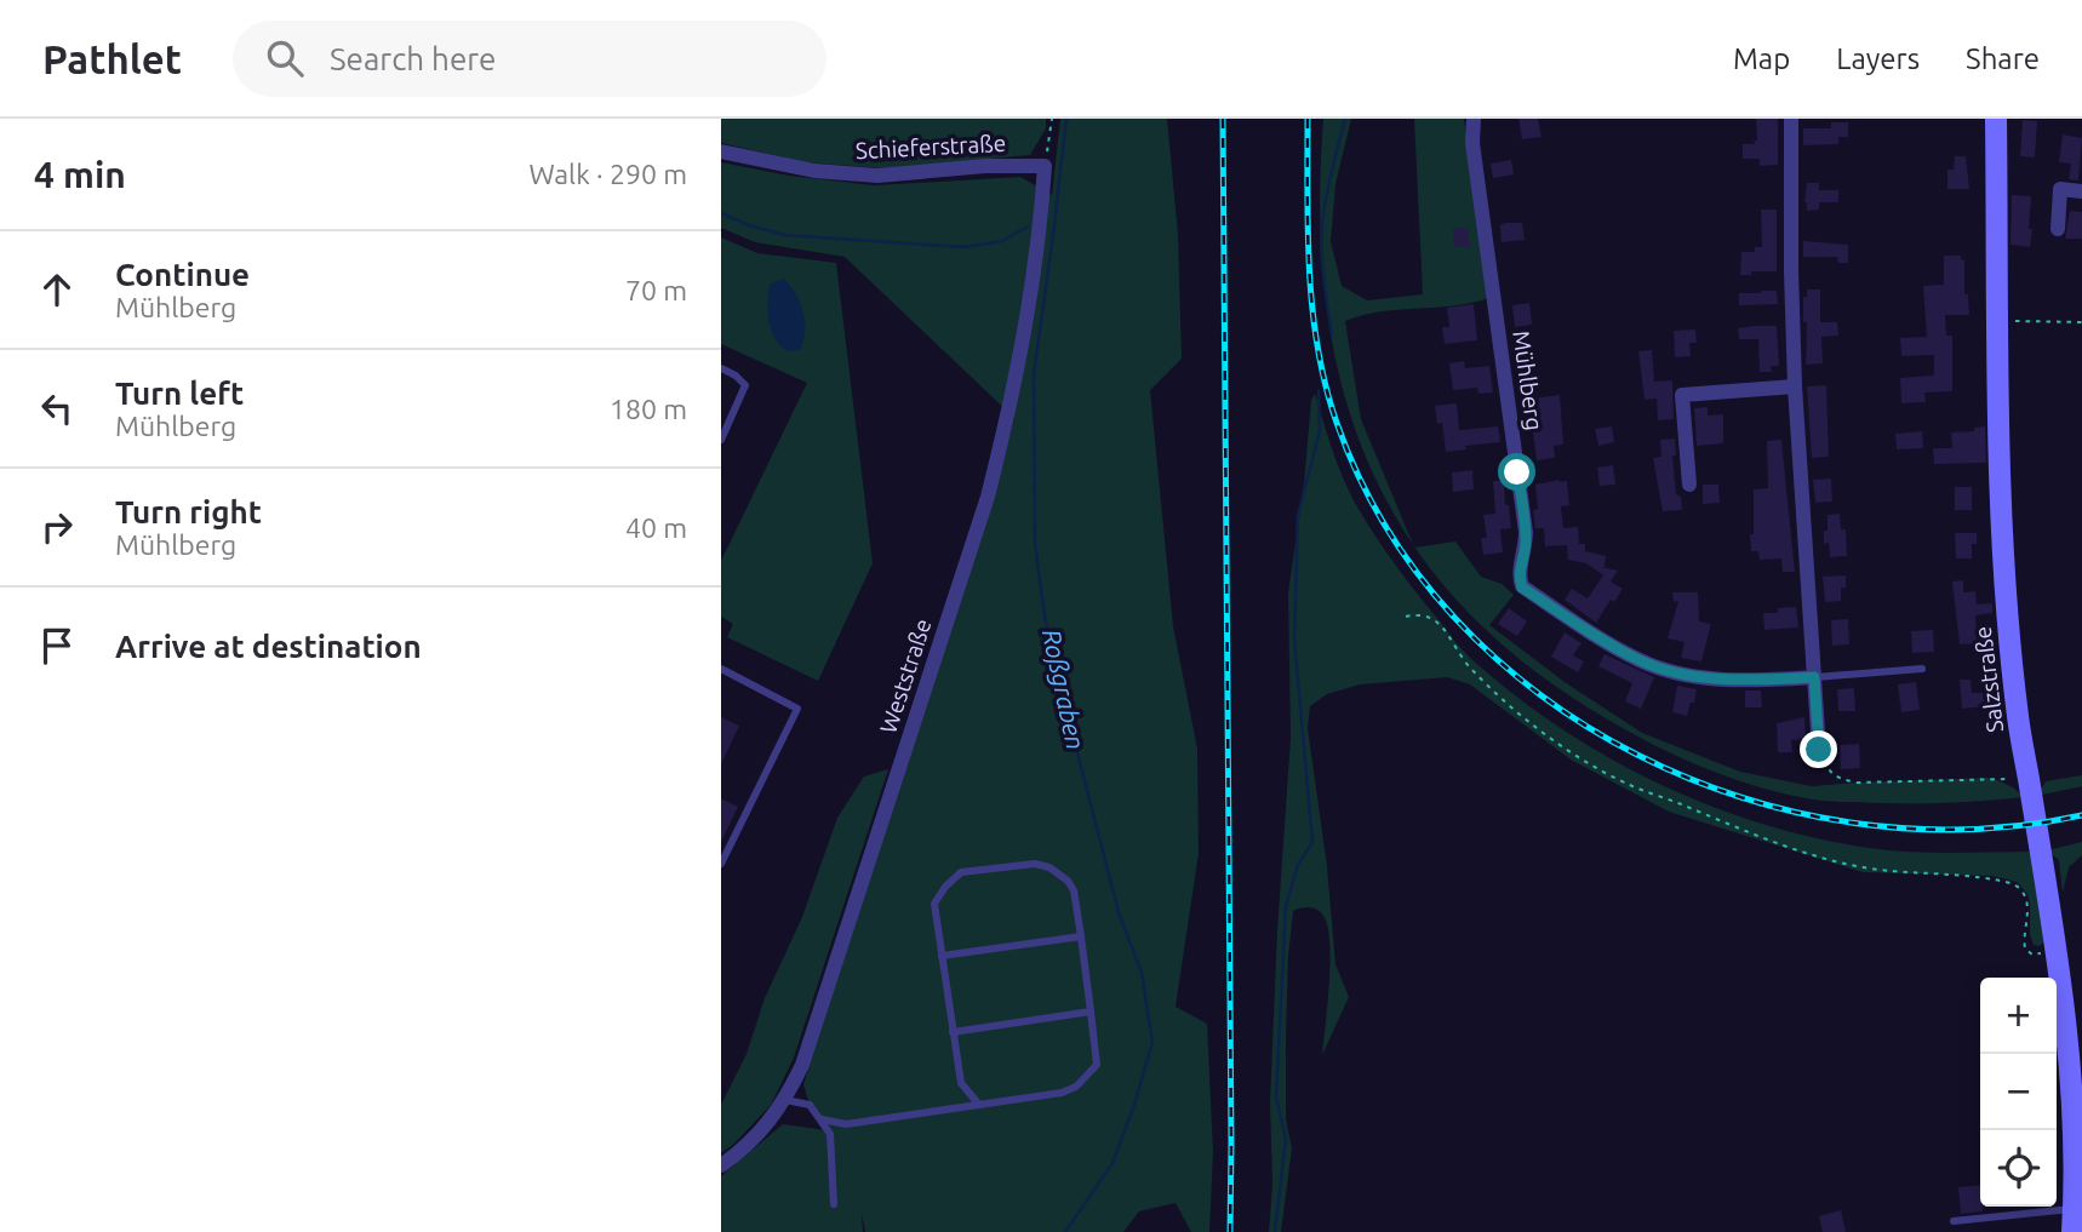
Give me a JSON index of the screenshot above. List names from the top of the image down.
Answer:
{
  "streets": {
    "street": [
      "Schieferstraße",
      "Mühlberg",
      "Weststraße",
      "Salzstraße"
    ]
  },
  "crossings": [
    ["Schieferstraße", "Weststraße"]
  ],
  "water": ["Roßgraben"],
  "page": {
    "header": "Pathlet",
    "search": "Search here",
    "nav": ["Map", "Layers", "Share"],
    "heading": ["4 min", "Walk · 290 m"],
    "list": [
      ["Continue", "Mühlberg", "70 m"],
      ["Turn left", "Mühlberg", "180 m"],
      ["Turn right", "Mühlberg", "40 m"],
      "Arrive at destination"
    ],
    "map_buttons": ["+", "−"]
  }
}
